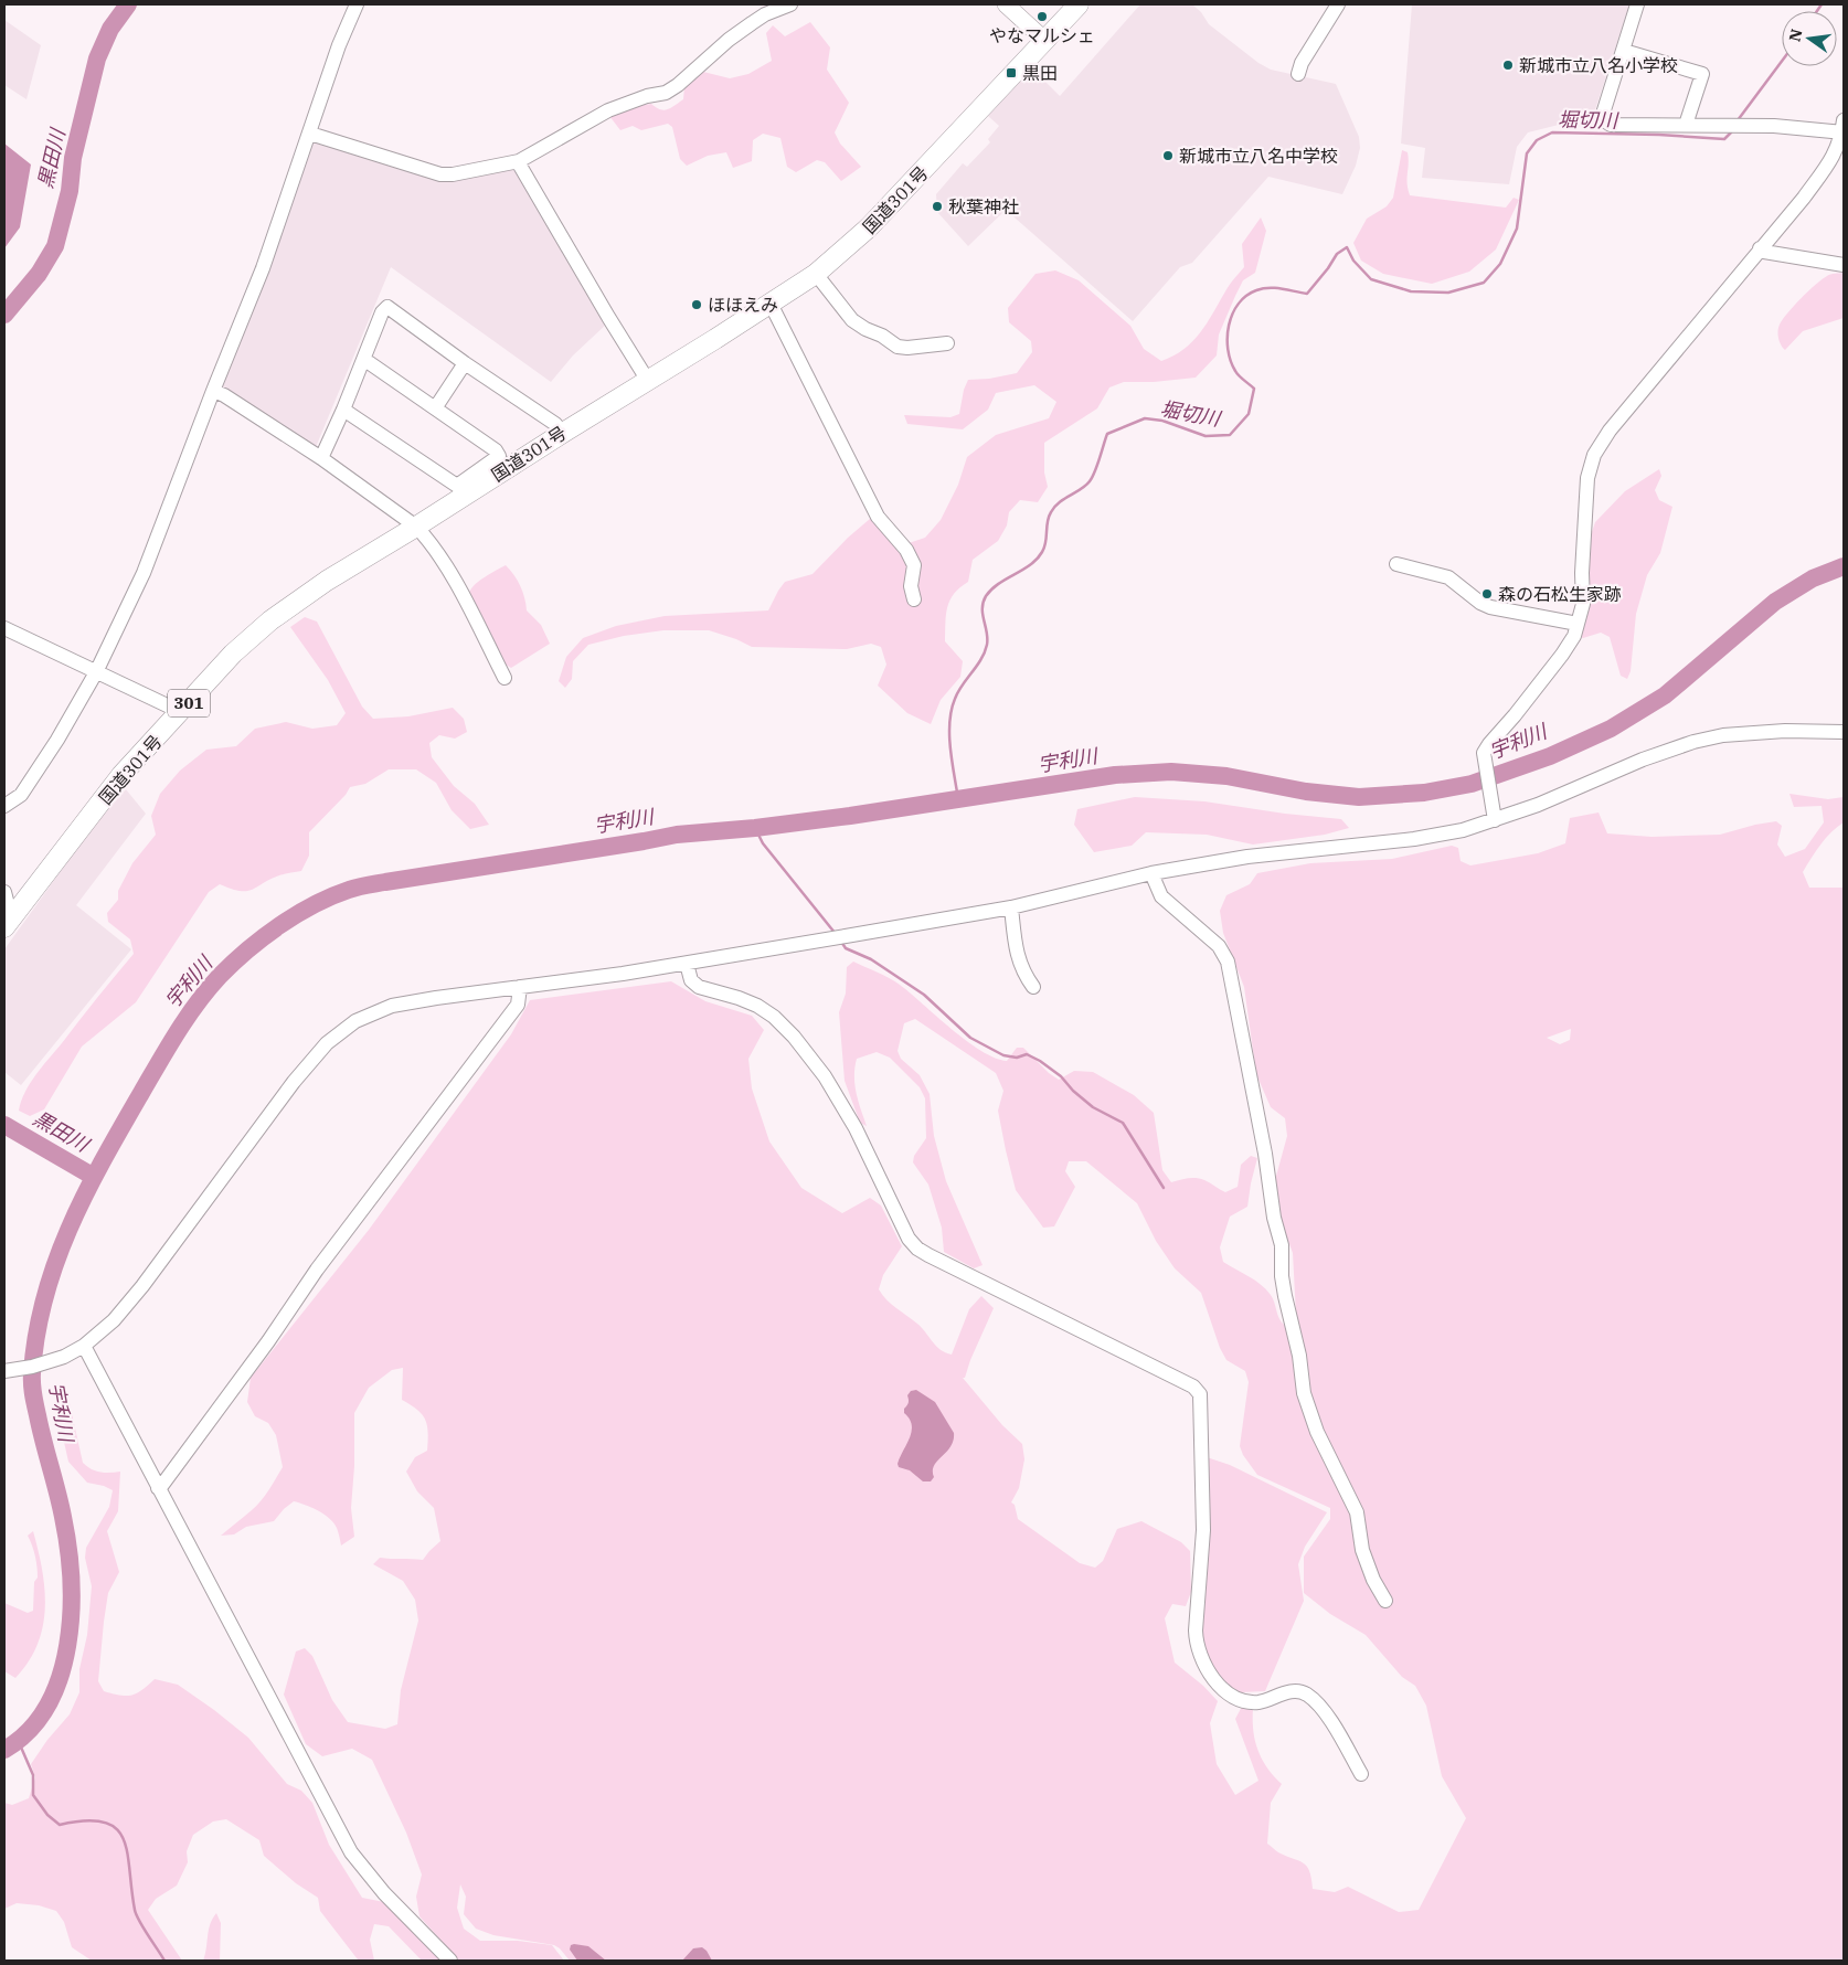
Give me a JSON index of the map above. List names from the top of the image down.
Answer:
{
  "streets": {
    "highway": ["国道301号", "301"]
  },
  "water": ["堀切川", "黒田川", "宇利川"],
  "places": {
    "other": [
      "やなマルシェ",
      "新城市立八名小学校",
      "新城市立八名中学校",
      "秋葉神社",
      "ほほえみ",
      "森の石松生家跡"
    ],
    "transit": ["黒田"]
  },
  "north": "left"
}
